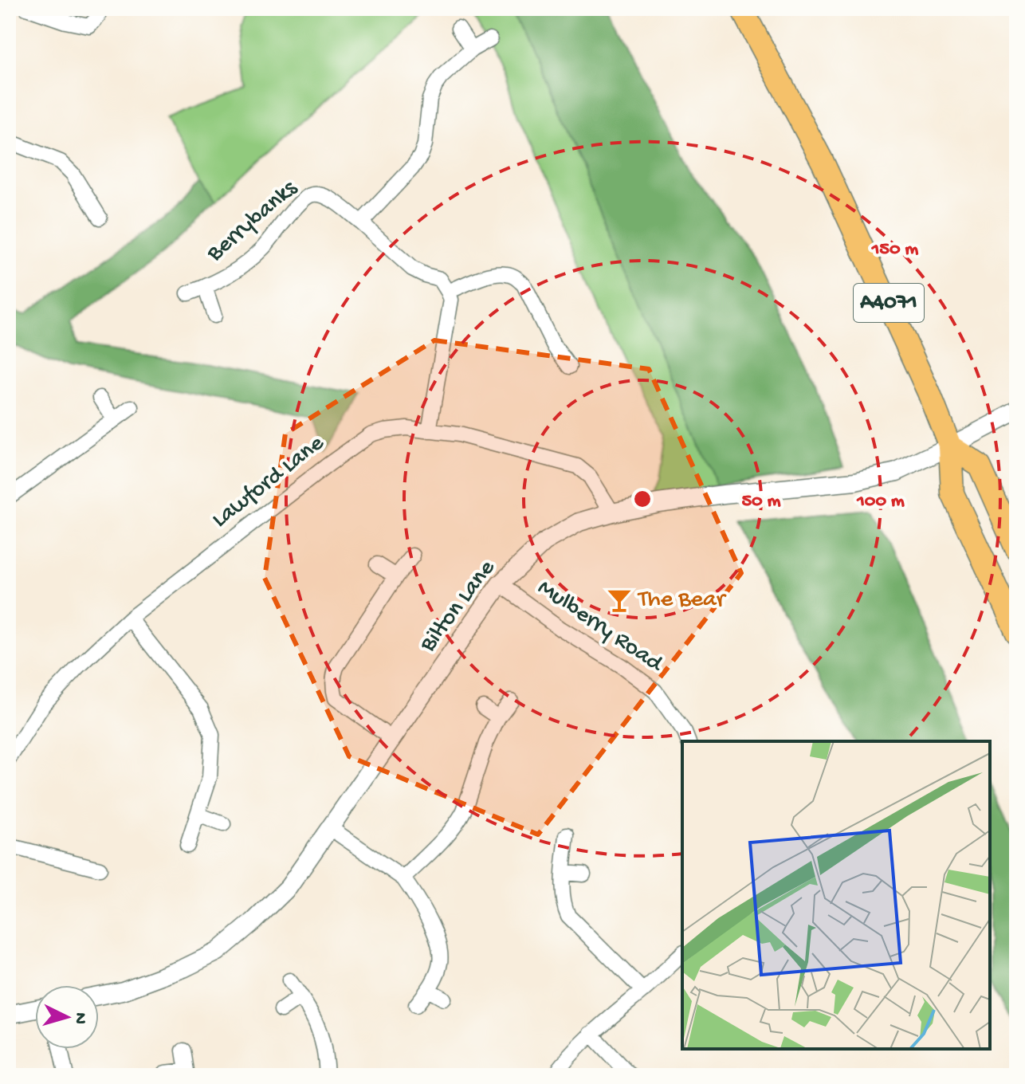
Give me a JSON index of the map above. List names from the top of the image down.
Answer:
{
  "streets": {
    "highway": ["A4071"],
    "street": [
      "Berrybanks",
      "Lawford Lane",
      "Bilton Lane",
      "Mulberry Road"
    ]
  },
  "crossings": [
    ["A4071", "Bilton Lane"],
    ["Lawford Lane", "Bilton Lane"],
    ["Bilton Lane", "Mulberry Road"]
  ],
  "places": {
    "bar": ["The Bear"]
  },
  "north": "right",
  "rings": ["150 m", "50 m", "100 m"]
}
